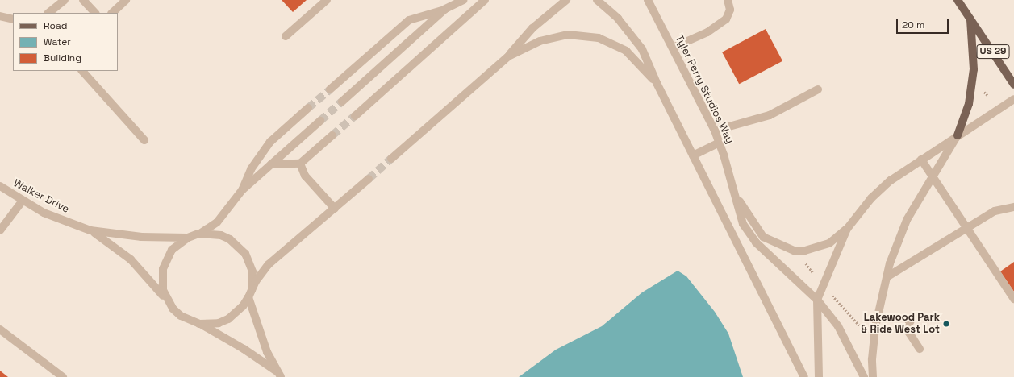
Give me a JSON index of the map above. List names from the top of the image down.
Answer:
{
  "streets": {
    "main road": ["US 29"],
    "street": ["Tyler Perry Studios Way", "Walker Drive"]
  },
  "places": ["Lakewood Park & Ride West Lot"],
  "legend": ["Road", "Water", "Building"],
  "scale_bar": "20 m"
}
